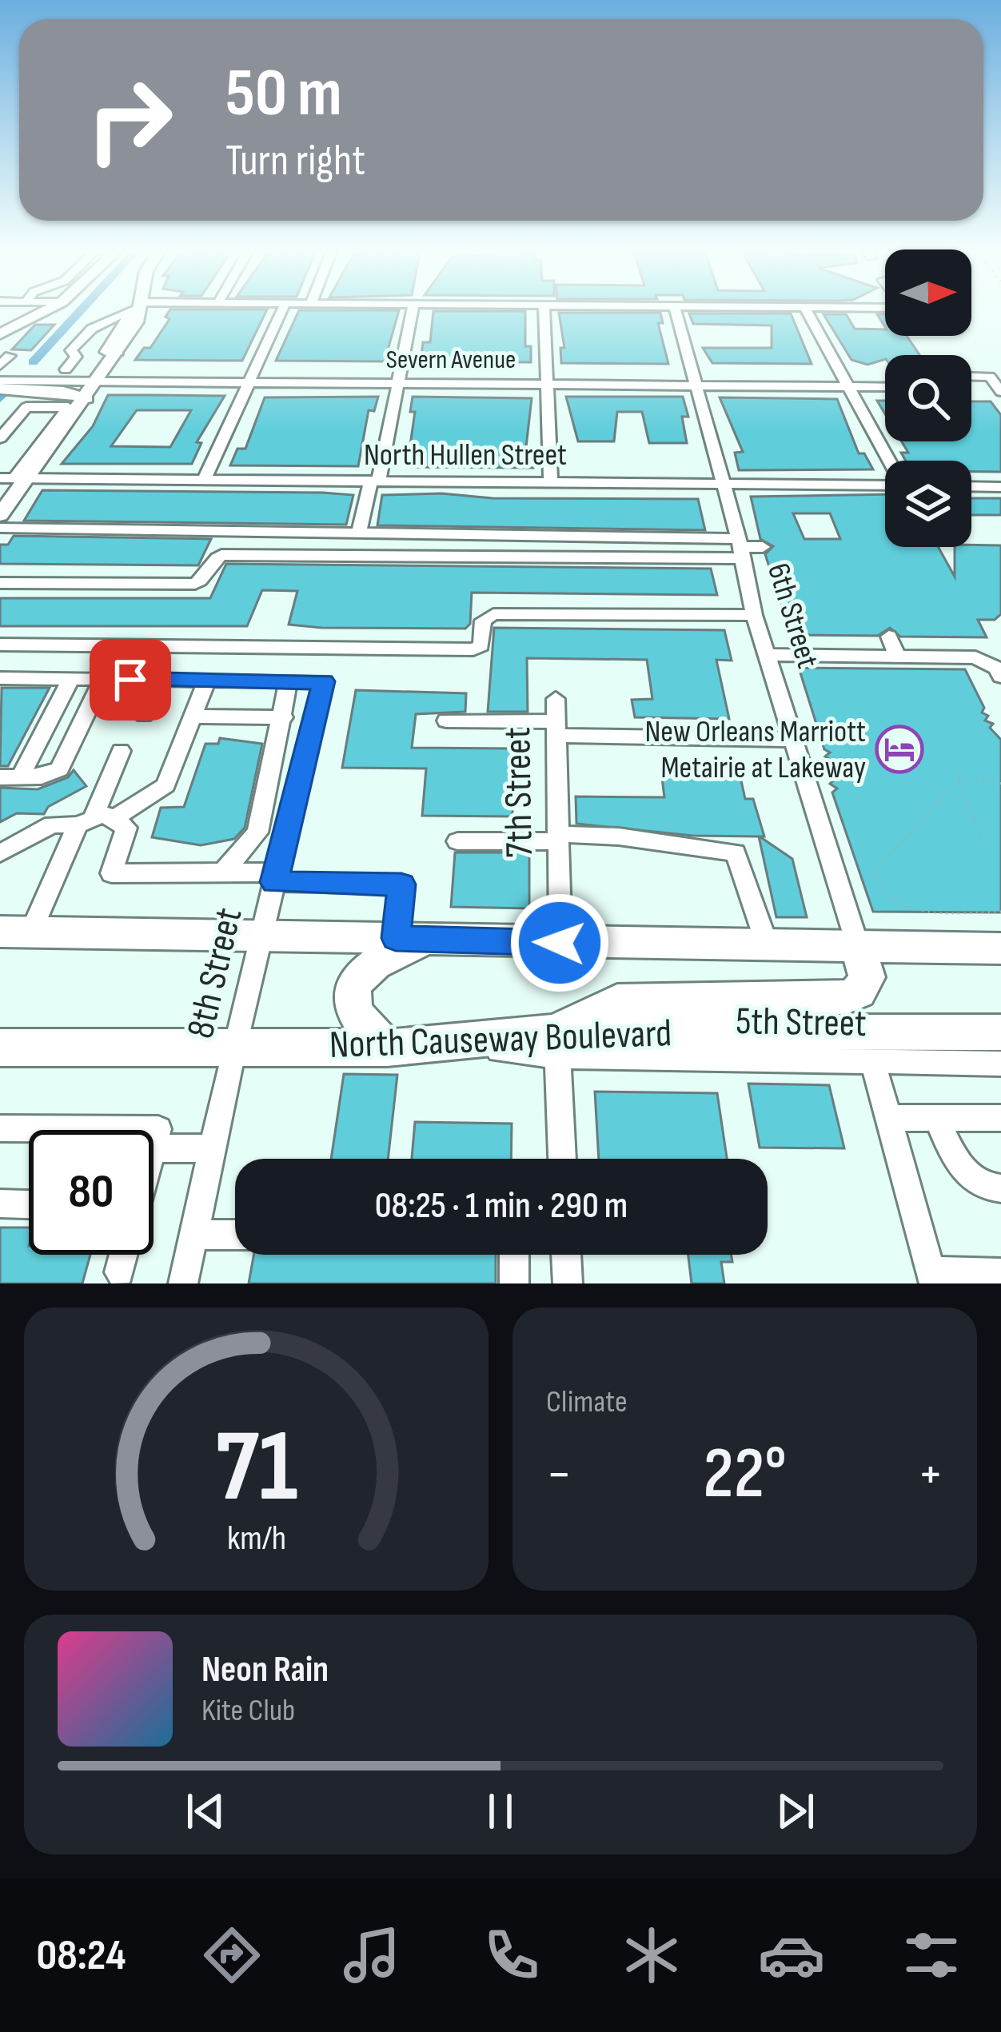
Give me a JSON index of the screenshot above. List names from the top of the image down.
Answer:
{
  "streets": {
    "highway": ["North Causeway Boulevard"],
    "street": [
      "Severn Avenue",
      "North Hullen Street",
      "6th Street",
      "7th Street",
      "8th Street",
      "5th Street"
    ]
  },
  "crossings": [
    ["Severn Avenue", "6th Street"],
    ["North Hullen Street", "6th Street"],
    ["8th Street", "North Causeway Boulevard"],
    ["5th Street", "North Causeway Boulevard"]
  ],
  "places": {
    "hotel": ["New Orleans Marriott Metairie at Lakeway"]
  },
  "north": "right",
  "page": {
    "turn": ["50 m", "Turn right"],
    "limit": "80",
    "trip": "08:25 · 1 min · 290 m",
    "tile": "Climate",
    "heat": ["−", "22°", "+"],
    "song": ["Neon Rain", "Kite Club"],
    "tabs": "08:24",
    "gauge": ["71", "km/h"]
  }
}
